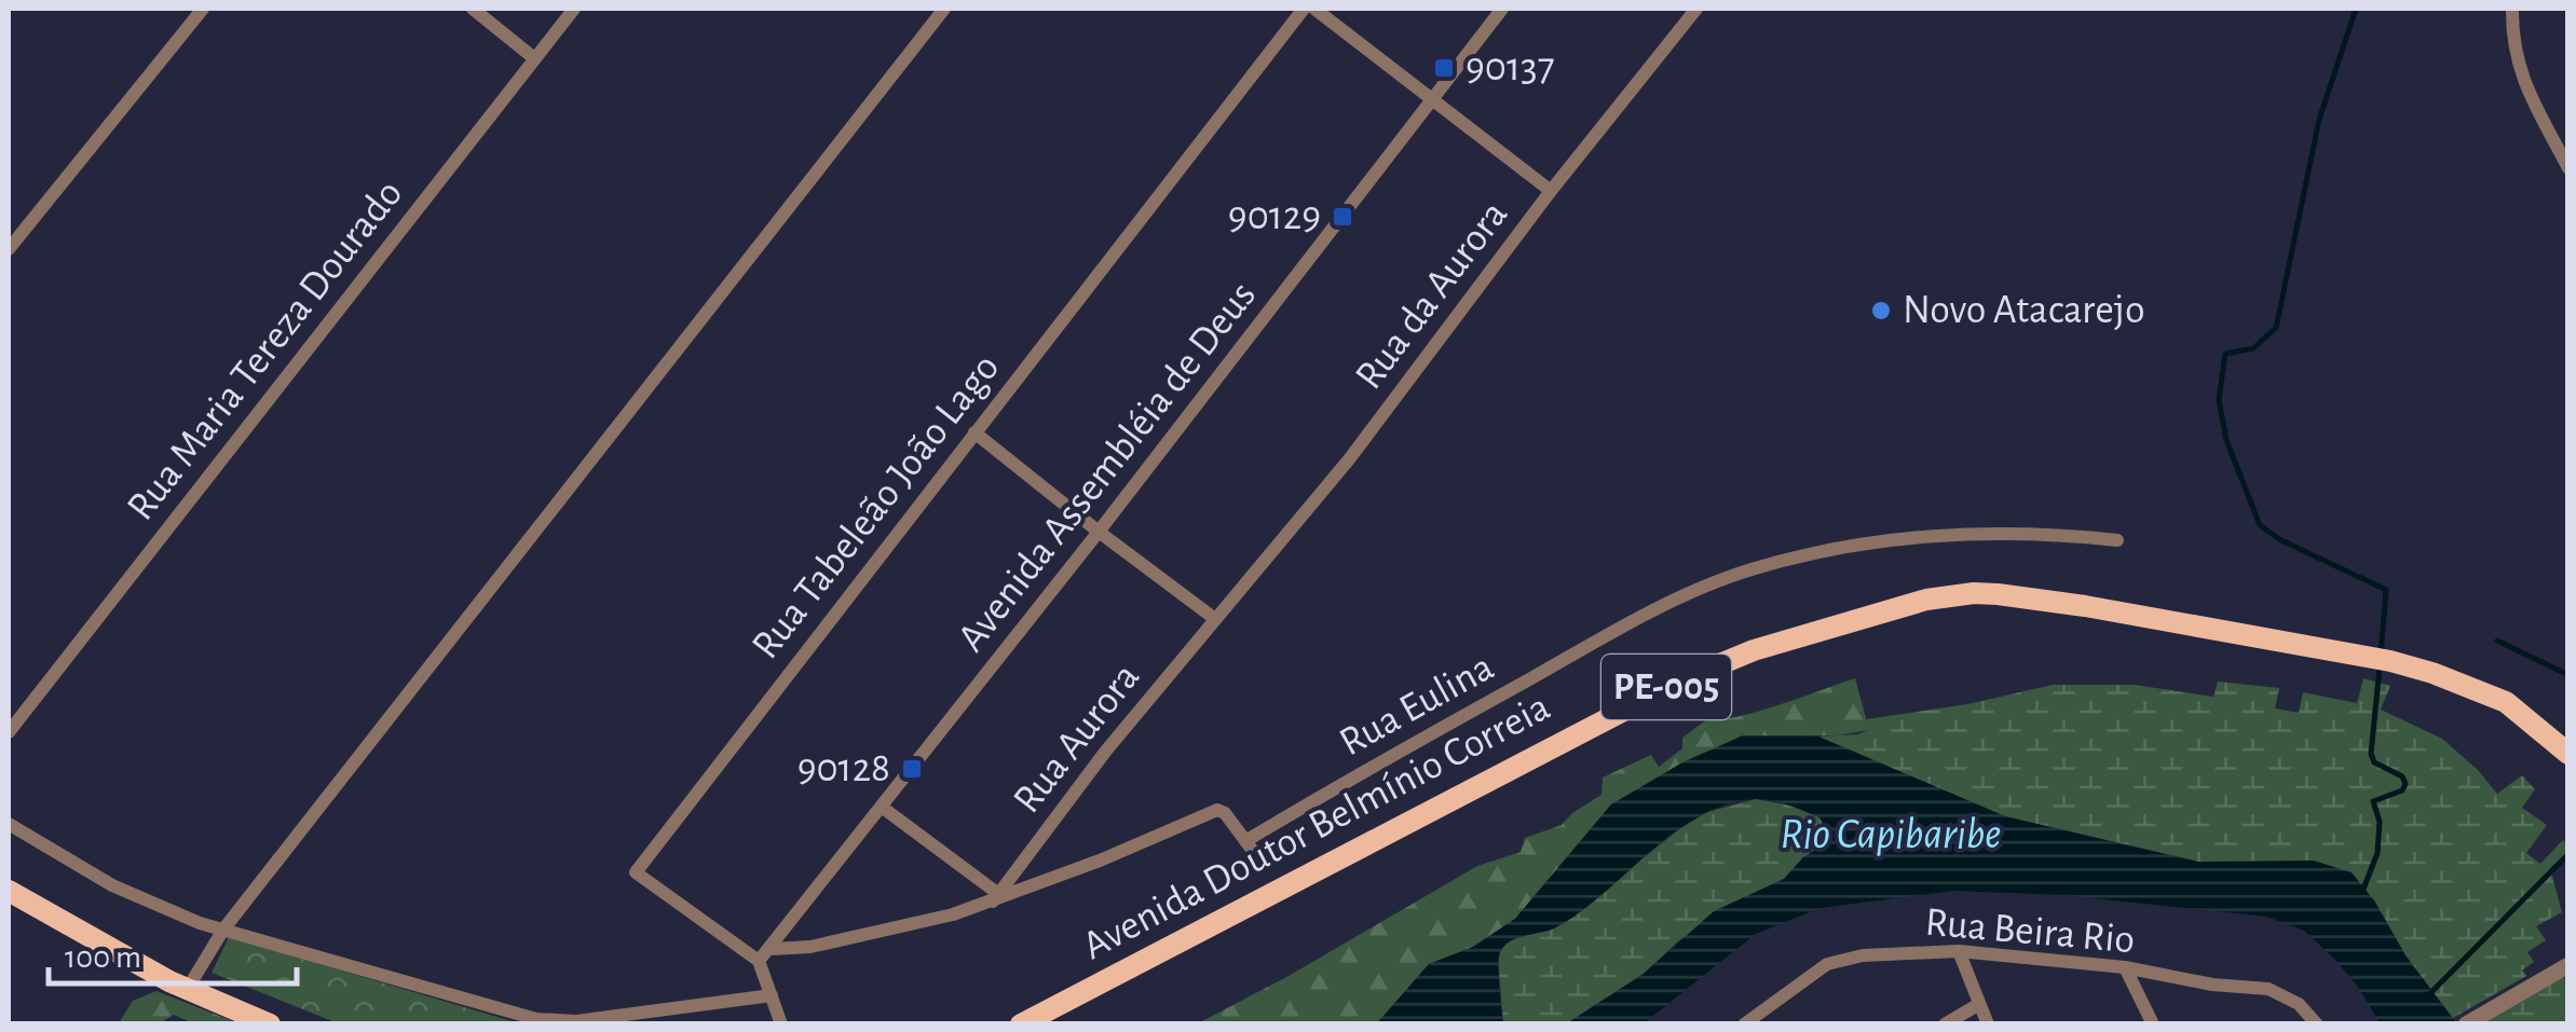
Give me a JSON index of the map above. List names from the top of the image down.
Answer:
{
  "streets": {
    "main road": ["PE-005", "Avenida Doutor Belmínio Correia"],
    "street": [
      "Rua da Aurora",
      "Rua Maria Tereza Dourado",
      "Avenida Assembléia de Deus",
      "Rua Tabeleão João Lago",
      "Rua Eulina",
      "Rua Aurora",
      "Rua Beira Rio"
    ]
  },
  "crossings": [
    ["Rua da Aurora", "Rua Aurora"],
    ["Avenida Assembléia de Deus", "Rua Tabeleão João Lago"]
  ],
  "water": ["Rio Capibaribe"],
  "places": {
    "transit": ["90137", "90129", "90128"],
    "other": ["Novo Atacarejo"]
  },
  "scale_bar": "100 m"
}
